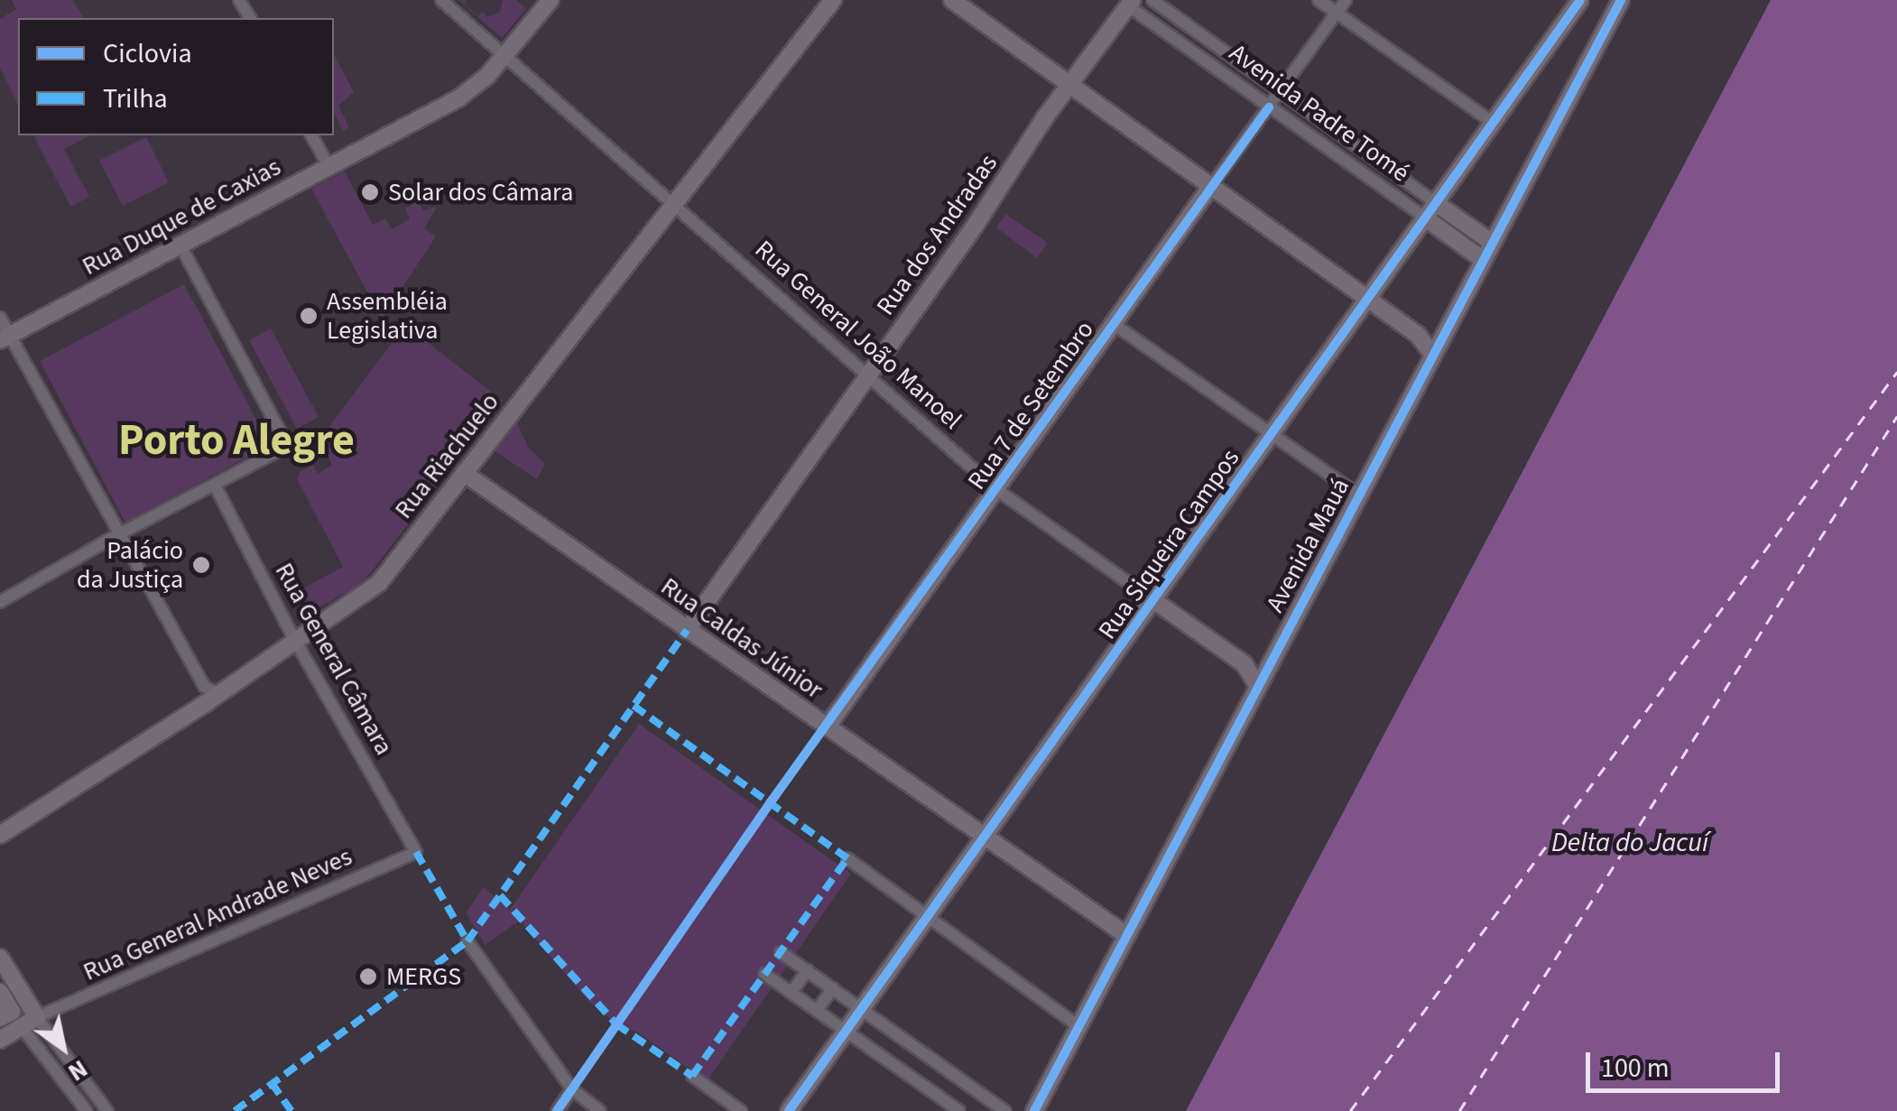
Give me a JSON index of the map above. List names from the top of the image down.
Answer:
{
  "streets": {
    "street": [
      "Avenida Padre Tomé",
      "Rua Duque de Caxias",
      "Rua dos Andradas",
      "Rua General João Manoel",
      "Rua 7 de Setembro",
      "Rua Riachuelo",
      "Rua Siqueira Campos",
      "Avenida Mauá",
      "Rua Caldas Júnior",
      "Rua General Câmara",
      "Rua General Andrade Neves"
    ]
  },
  "crossings": [
    ["Avenida Padre Tomé", "Rua dos Andradas"],
    ["Avenida Padre Tomé", "Rua 7 de Setembro"],
    ["Avenida Padre Tomé", "Rua Siqueira Campos"],
    ["Avenida Padre Tomé", "Avenida Mauá"],
    ["Rua Duque de Caxias", "Rua General João Manoel"],
    ["Rua dos Andradas", "Rua General João Manoel"],
    ["Rua dos Andradas", "Rua Caldas Júnior"],
    ["Rua General João Manoel", "Rua 7 de Setembro"],
    ["Rua General João Manoel", "Rua Riachuelo"],
    ["Rua General João Manoel", "Rua Siqueira Campos"],
    ["Rua General João Manoel", "Avenida Mauá"],
    ["Rua 7 de Setembro", "Rua Caldas Júnior"],
    ["Rua Riachuelo", "Rua Caldas Júnior"],
    ["Rua Riachuelo", "Rua General Câmara"],
    ["Rua Siqueira Campos", "Rua Caldas Júnior"],
    ["Avenida Mauá", "Rua Caldas Júnior"],
    ["Rua General Câmara", "Rua General Andrade Neves"]
  ],
  "districts": ["Porto Alegre"],
  "water": ["Delta do Jacuí"],
  "places": [
    "Solar dos Câmara",
    "Assembléia Legislativa",
    "Palácio da Justiça",
    "MERGS"
  ],
  "legend": ["Ciclovia", "Trilha"],
  "scale_bar": "100 m",
  "north": "bottom right"
}
